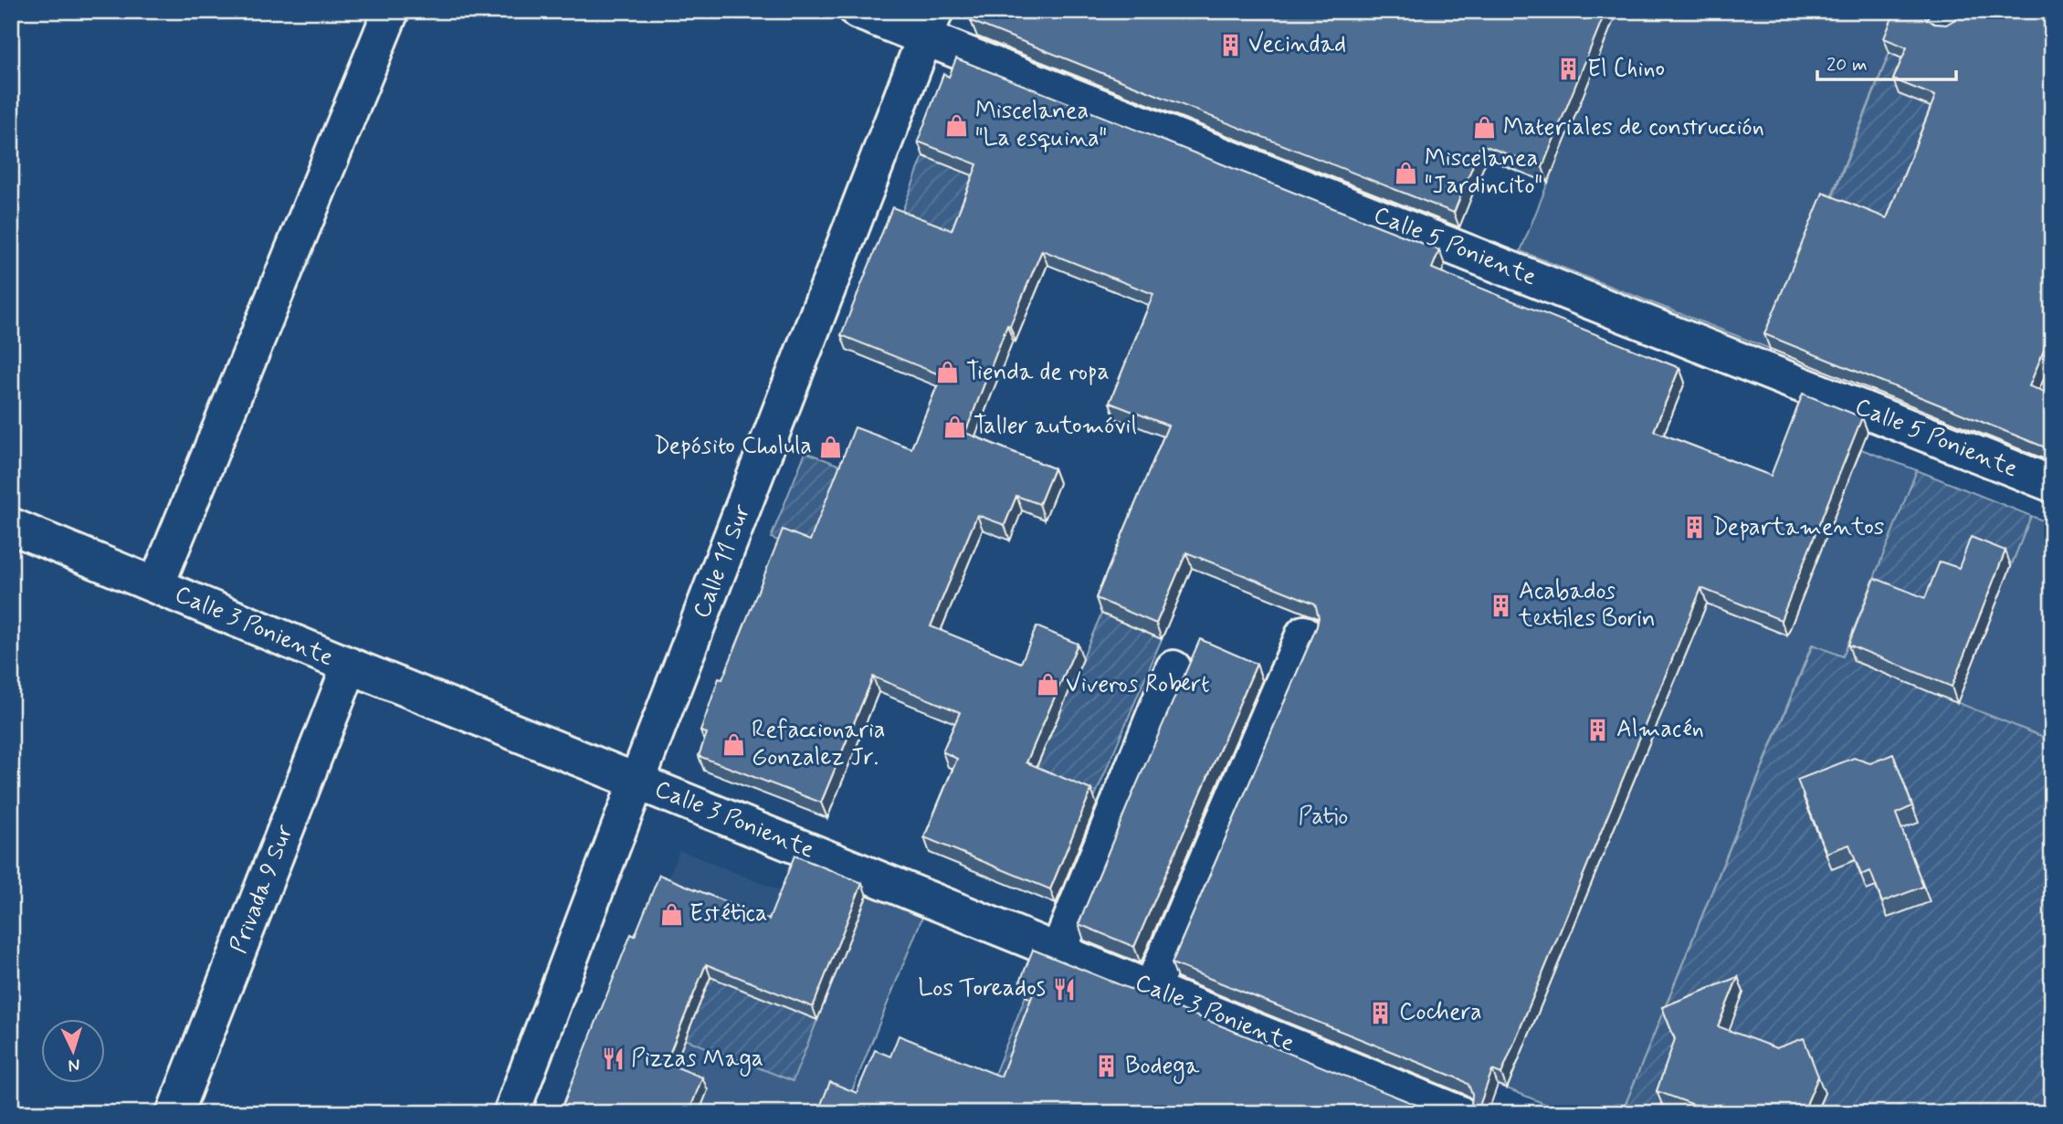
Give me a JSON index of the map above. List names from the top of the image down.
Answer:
{
  "streets": {
    "street": [
      "Calle 5 Poniente",
      "Calle 11 Sur",
      "Calle 3 Poniente",
      "Privada 9 Sur"
    ]
  },
  "crossings": [
    ["Calle 5 Poniente", "Calle 11 Sur"],
    ["Calle 11 Sur", "Calle 3 Poniente"],
    ["Calle 3 Poniente", "Privada 9 Sur"]
  ],
  "parks": ["Patio"],
  "places": {
    "building": [
      "Vecindad",
      "El Chino",
      "Departamentos",
      "Acabados textiles Borin",
      "Almacén",
      "Cochera",
      "Bodega"
    ],
    "shop": [
      "Miscelanea \"La esquina\"",
      "Materiales de construcción",
      "Miscelanea \"Jardincito\"",
      "Tienda de ropa",
      "Taller automóvil",
      "Depósito Cholula",
      "Viveros Robert",
      "Refaccionaria Gonzalez Jr.",
      "Estética"
    ],
    "restaurant": ["Los Toreados", "Pizzas Maga"]
  },
  "scale_bar": "20 m",
  "north": "bottom"
}
